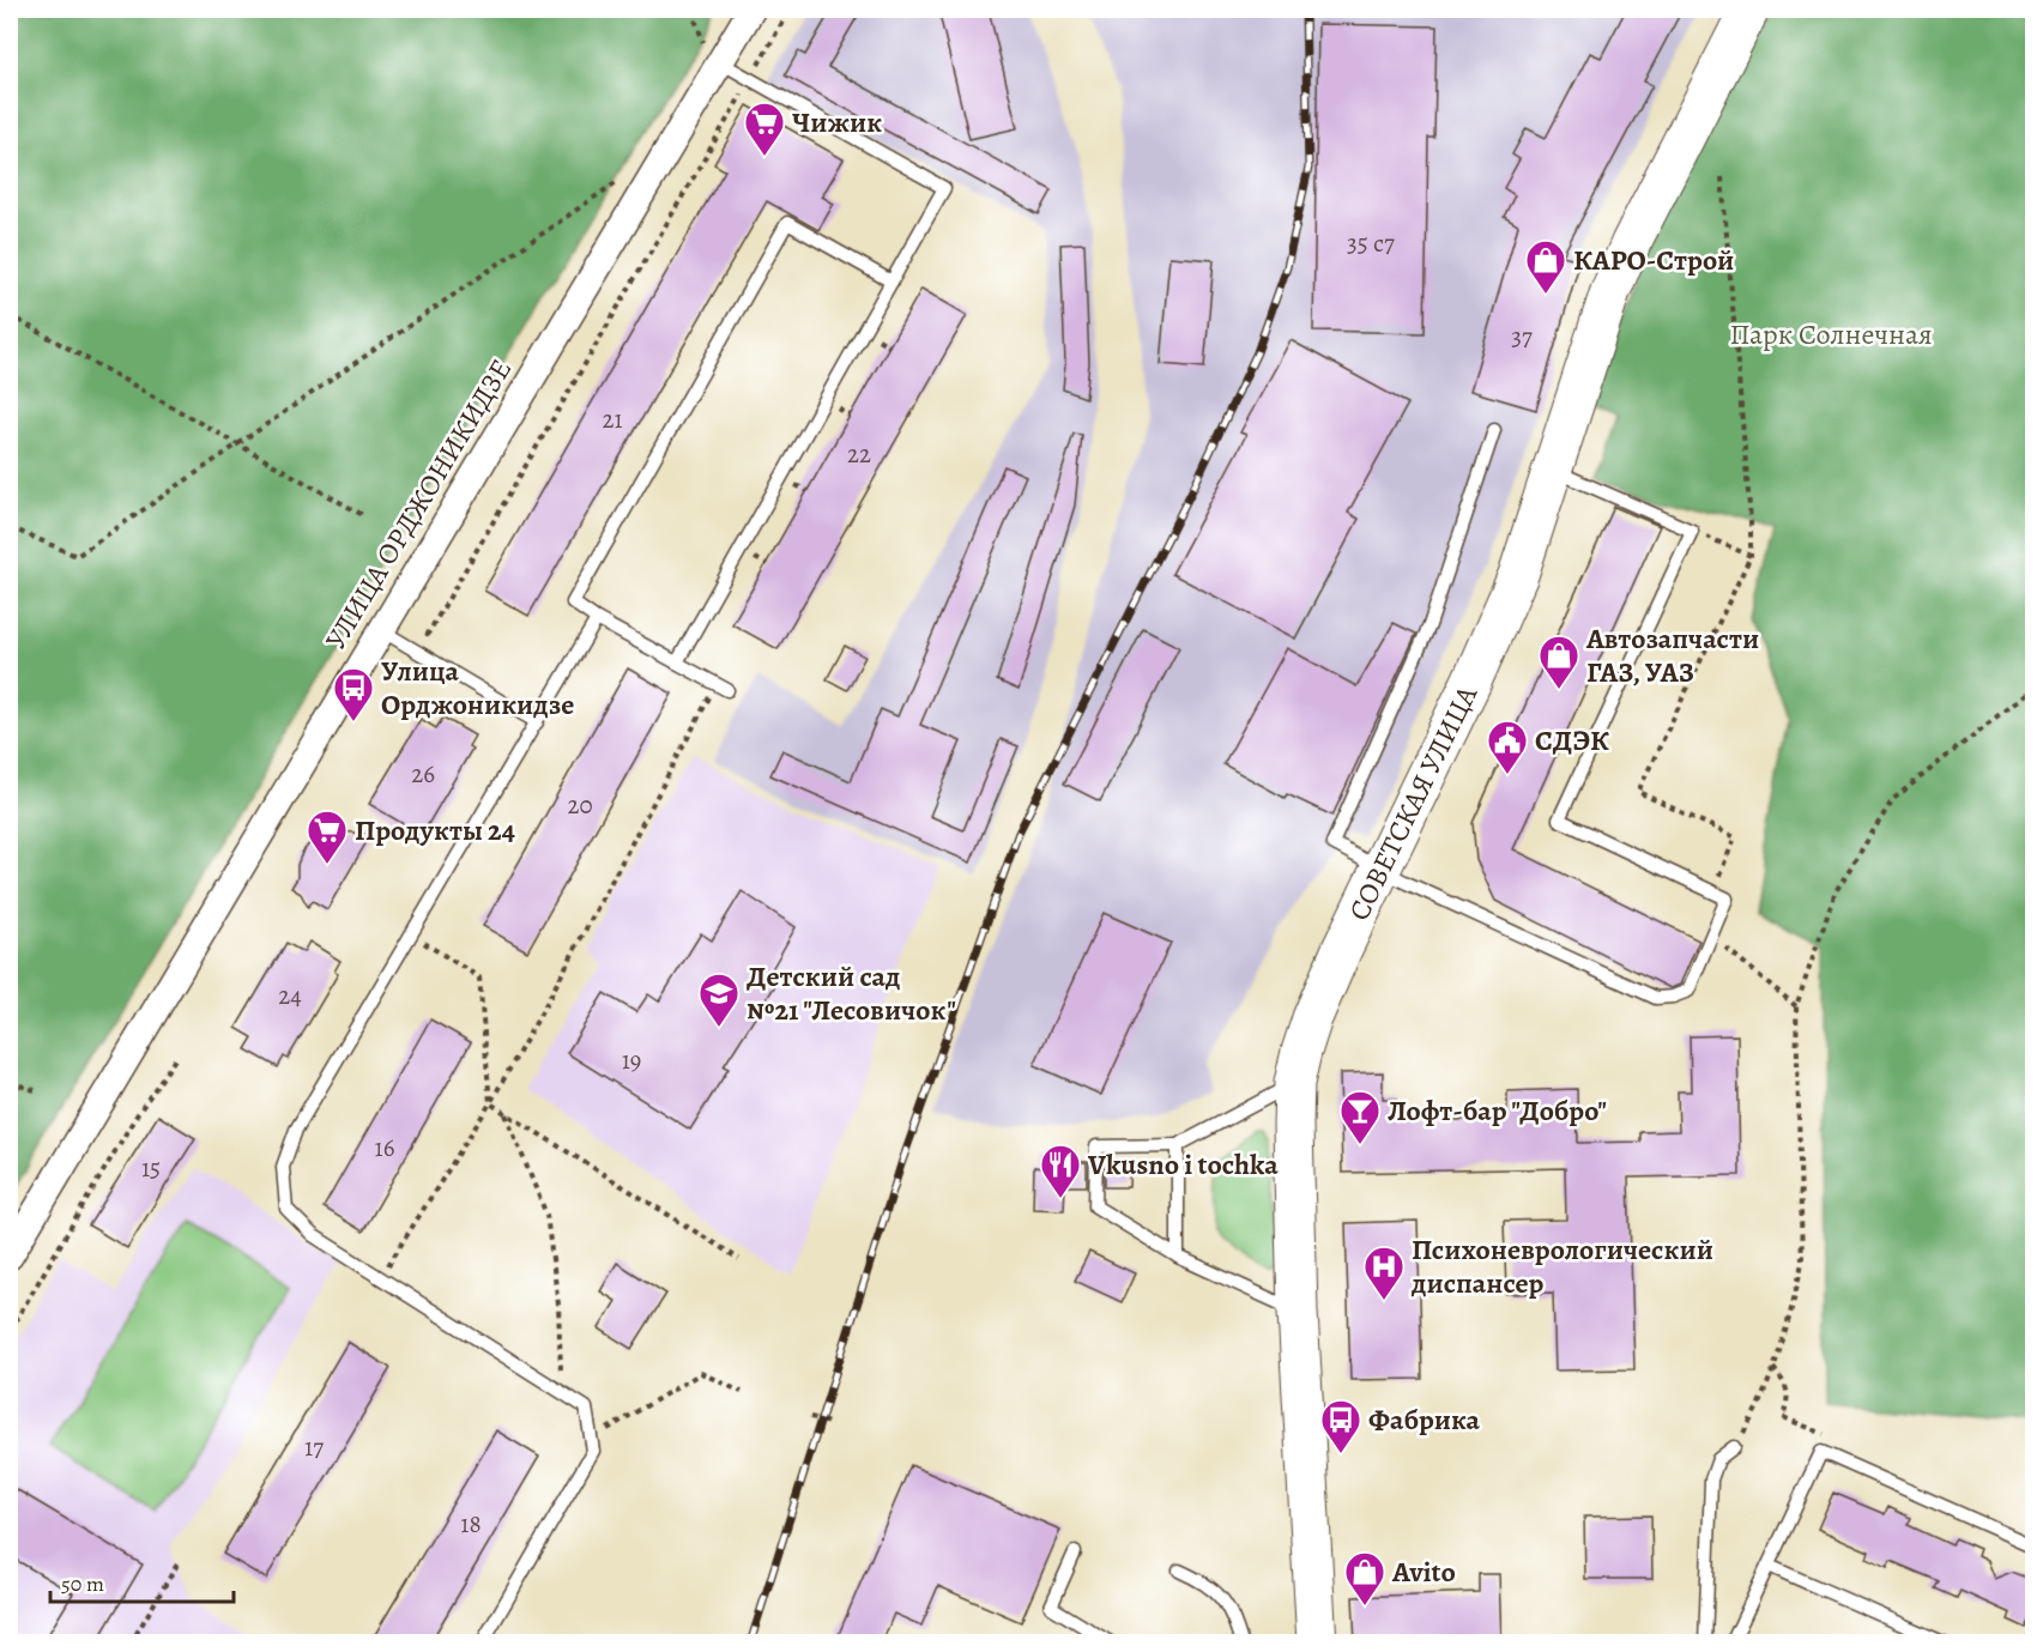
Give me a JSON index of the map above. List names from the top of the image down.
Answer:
{
  "streets": {
    "main road": ["СОВЕТСКАЯ УЛИЦА"],
    "street": ["УЛИЦА ОРДЖОНИКИДЗЕ"]
  },
  "parks": ["Парк Солнечная"],
  "places": {
    "supermarket": ["Чижик", "Продукты 24"],
    "shop": ["КАРО-Строй", "Автозапчасти ГАЗ, УАЗ", "Avito"],
    "bus stop": ["Улица Орджоникидзе", "Фабрика"],
    "public building": ["СДЭК"],
    "school or university": ["Детский сад №21 \"Лесовичок\""],
    "bar": ["Лофт-бар \"Добро\""],
    "restaurant": ["Vkusno i tochka"],
    "hospital": ["Психоневрологический диспансер"]
  },
  "house_numbers": [
    "35 с7",
    "37",
    "21",
    "22",
    "26",
    "20",
    "24",
    "19",
    "16",
    "15",
    "17",
    "18"
  ],
  "scale_bar": "50 m"
}
